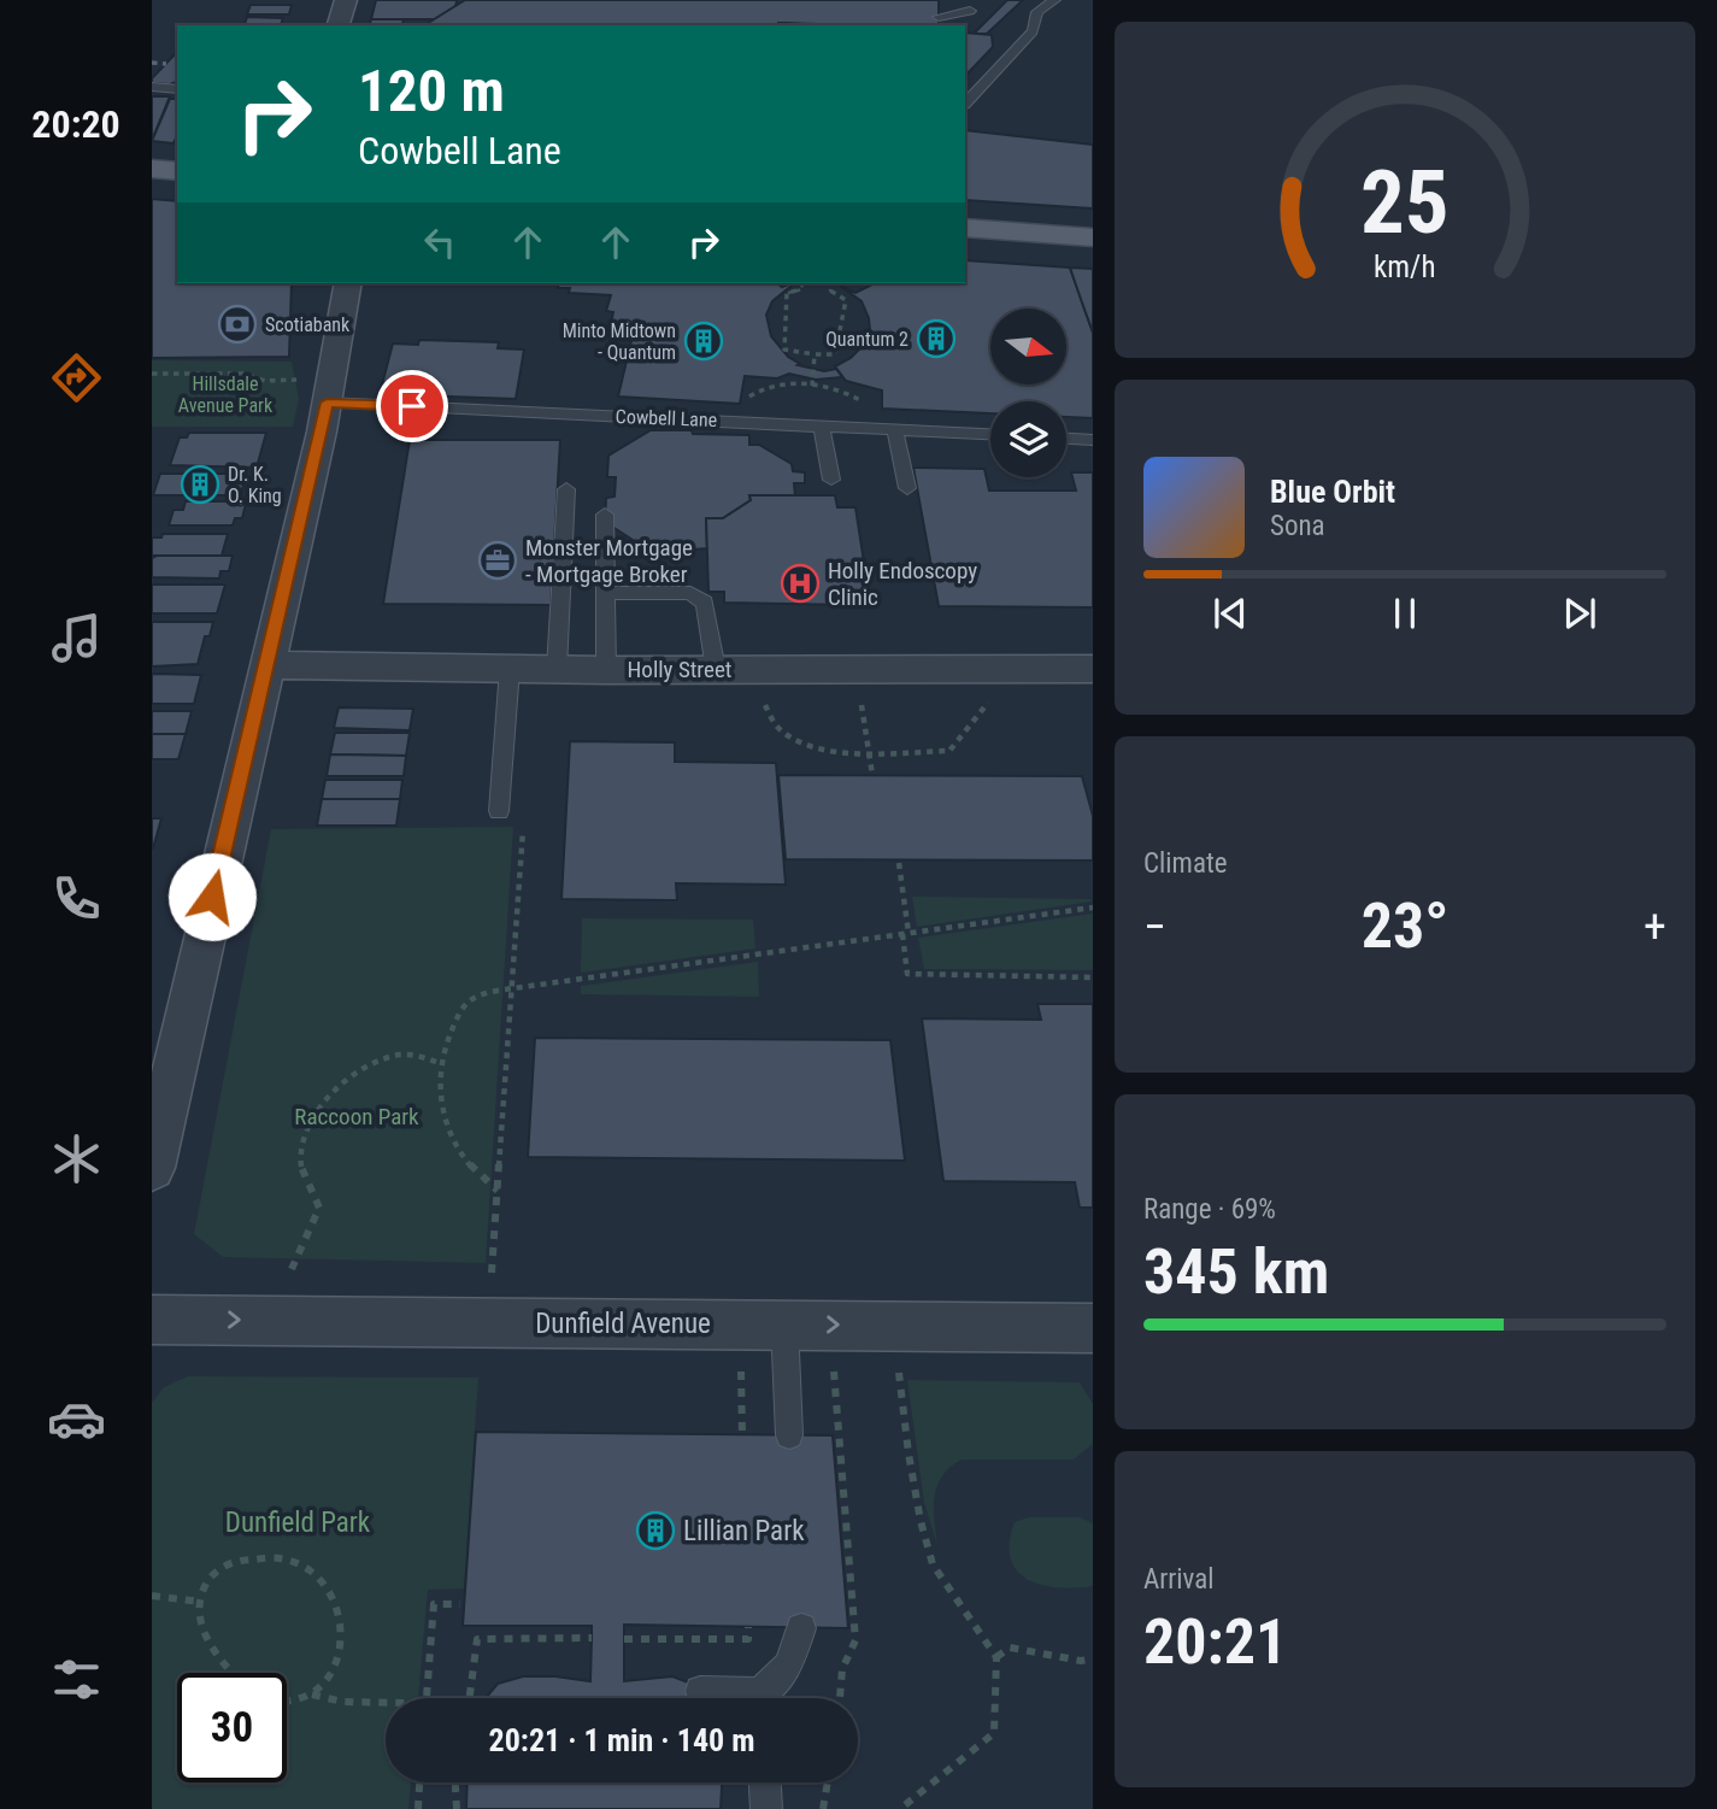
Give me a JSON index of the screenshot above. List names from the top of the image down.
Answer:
{
  "streets": {
    "street": ["Holly Street", "Dunfield Avenue"],
    "lane": ["Cowbell Lane"]
  },
  "one_way": ["Dunfield Avenue"],
  "parks": ["Hillsdale Avenue Park", "Raccoon Park", "Dunfield Park"],
  "places": {
    "bank": ["Scotiabank"],
    "building": [
      "Quantum 2",
      "Minto Midtown - Quantum",
      "Dr. K. O. King",
      "Lillian Park"
    ],
    "office": ["Monster Mortgage - Mortgage Broker"],
    "hospital": ["Holly Endoscopy Clinic"]
  },
  "north": "right",
  "page": {
    "tabs": "20:20",
    "turn": ["120 m", "Cowbell Lane"],
    "song": ["Blue Orbit", "Sona"],
    "tile": [
      "Climate",
      ["Range · 69%", "345 km"],
      ["Arrival", "20:21"]
    ],
    "heat": ["−", "23°", "+"],
    "limit": "30",
    "trip": "20:21 · 1 min · 140 m",
    "gauge": ["25", "km/h"]
  }
}
